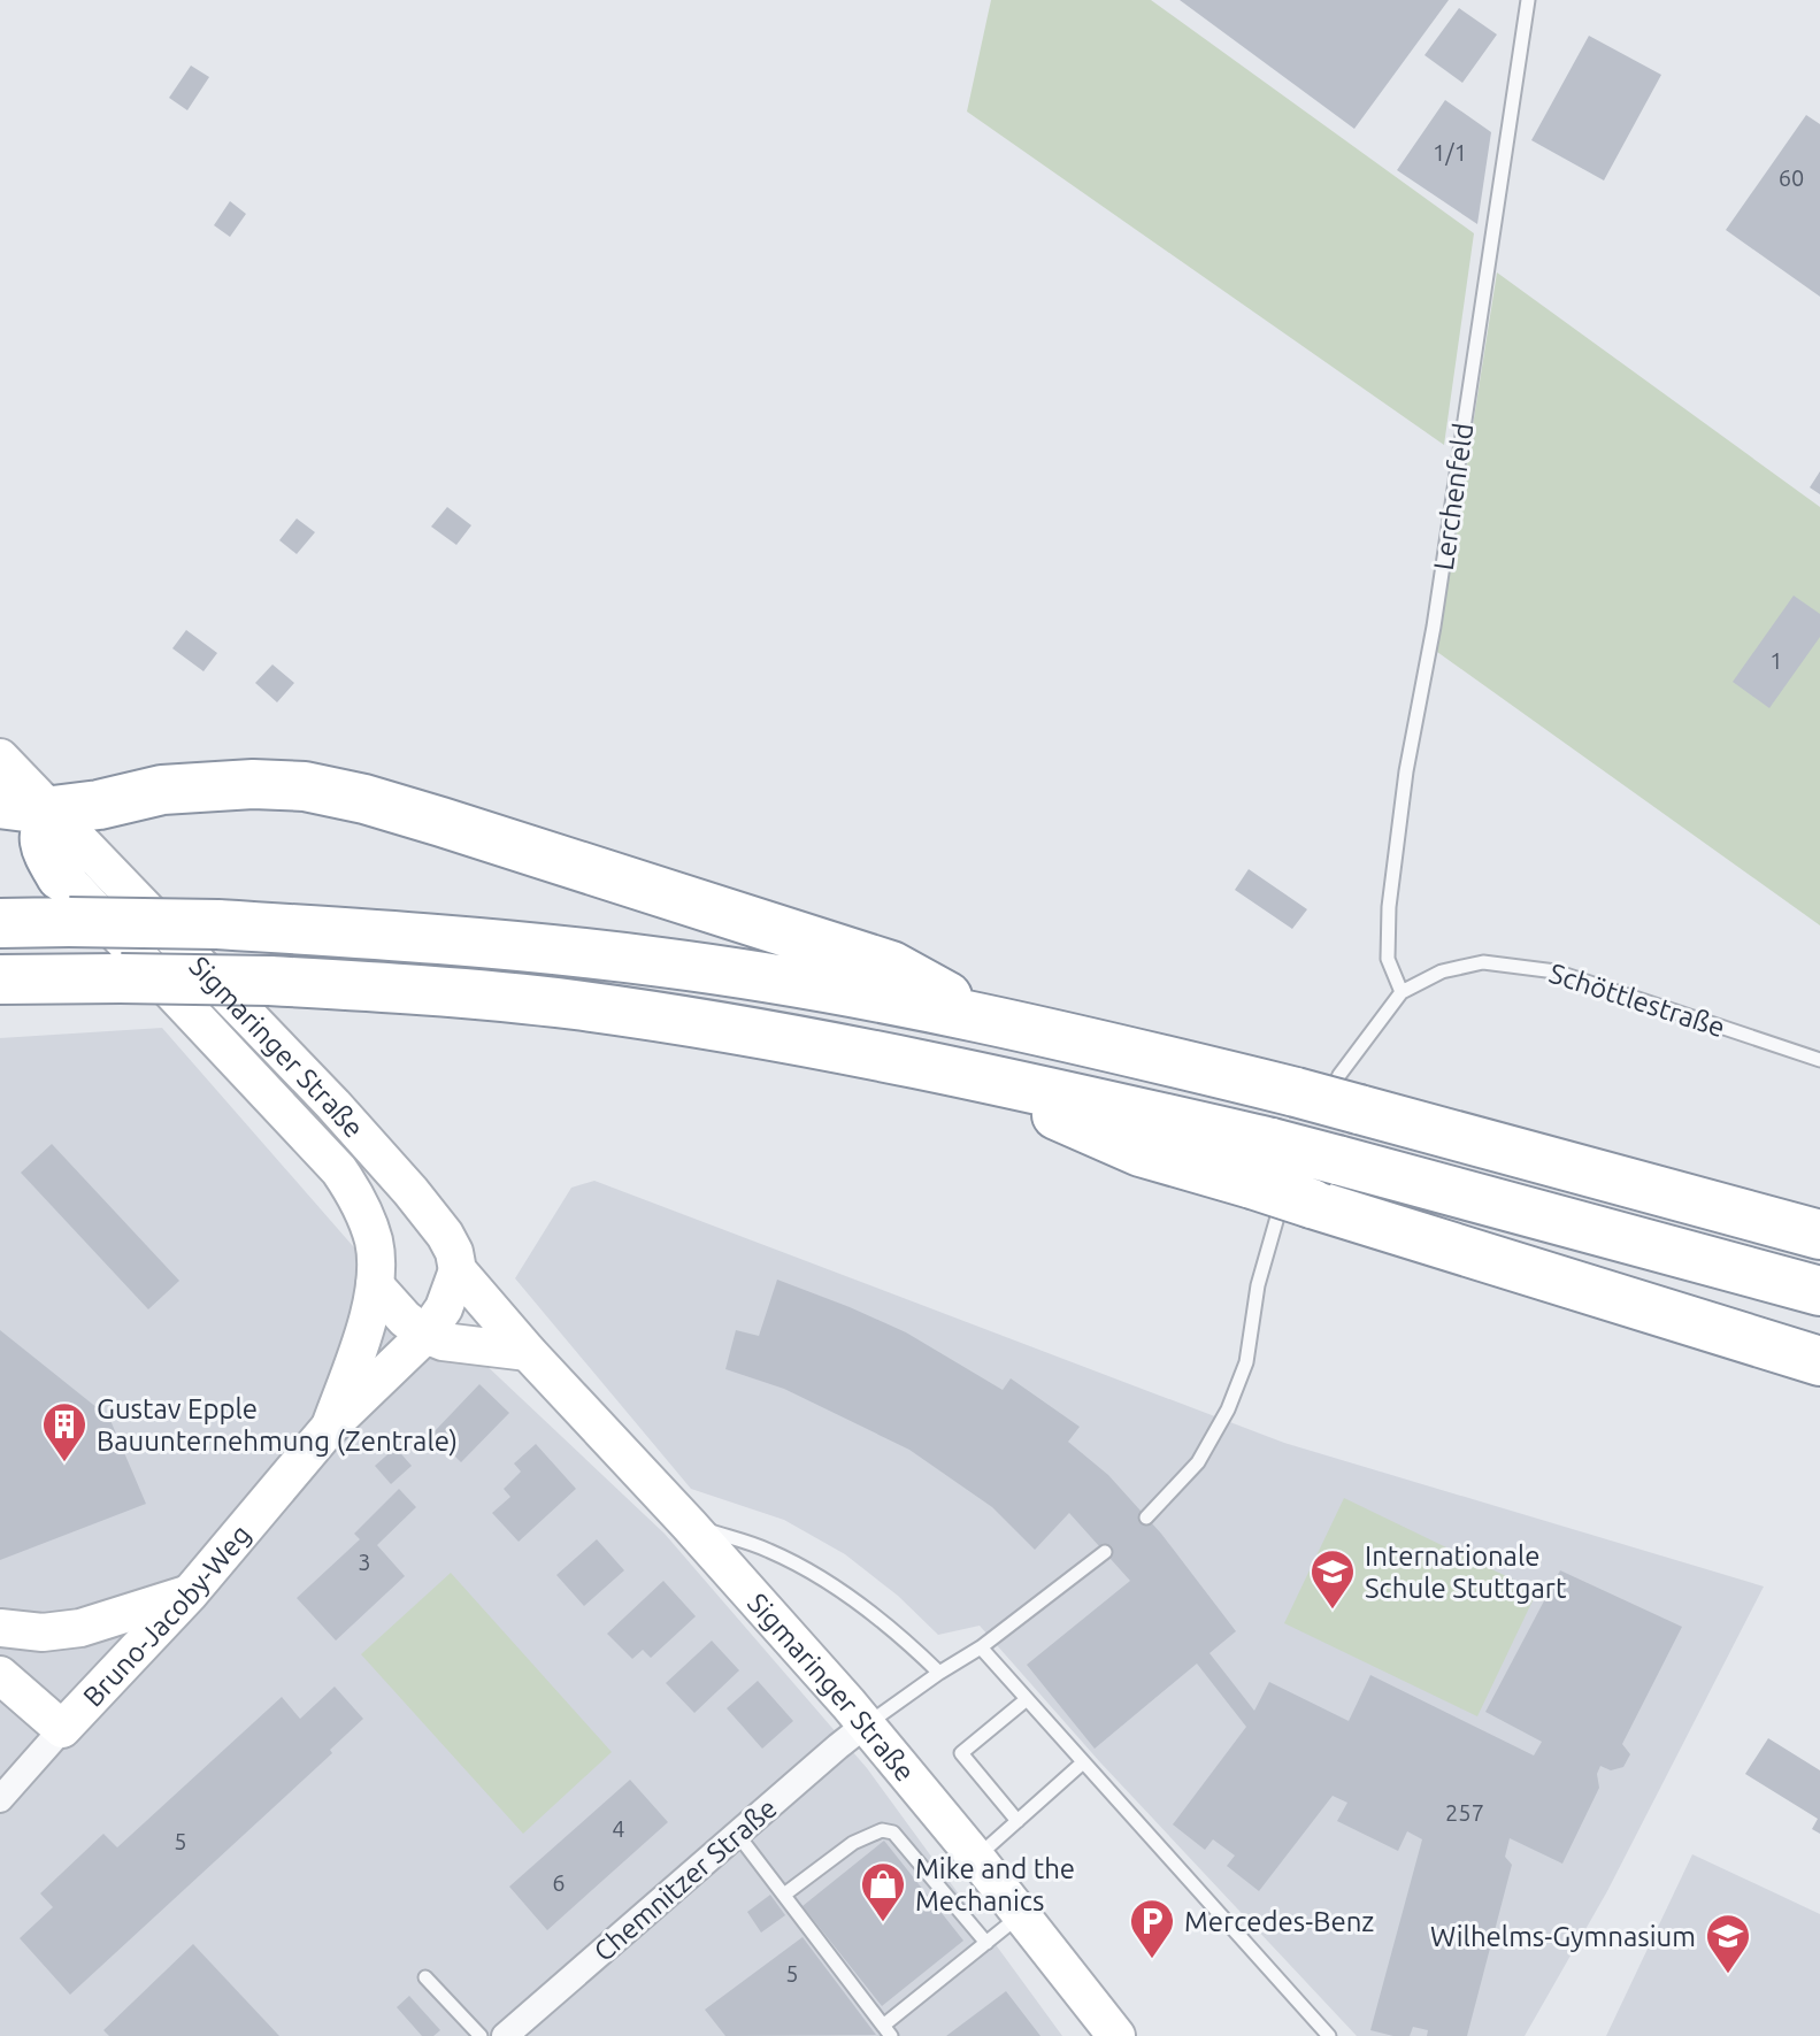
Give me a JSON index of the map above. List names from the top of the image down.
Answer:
{
  "streets": {
    "main road": ["Sigmaringer Straße", "Bruno-Jacoby-Weg"],
    "street": ["Chemnitzer Straße"],
    "lane": ["Lerchenfeld", "Schöttlestraße"]
  },
  "crossings": [
    ["Lerchenfeld", "Schöttlestraße"],
    ["Sigmaringer Straße", "Bruno-Jacoby-Weg"],
    ["Sigmaringer Straße", "Chemnitzer Straße"]
  ],
  "places": {
    "building": ["Gustav Epple Bauunternehmung (Zentrale)"],
    "school or university": ["Internationale Schule Stuttgart", "Wilhelms-Gymnasium"],
    "shop": ["Mike and the Mechanics"],
    "parking": ["Mercedes-Benz"]
  },
  "house_numbers": [
    "1/1",
    "60",
    "1",
    "3",
    "257",
    "4",
    "5",
    "6",
    "5"
  ]
}
